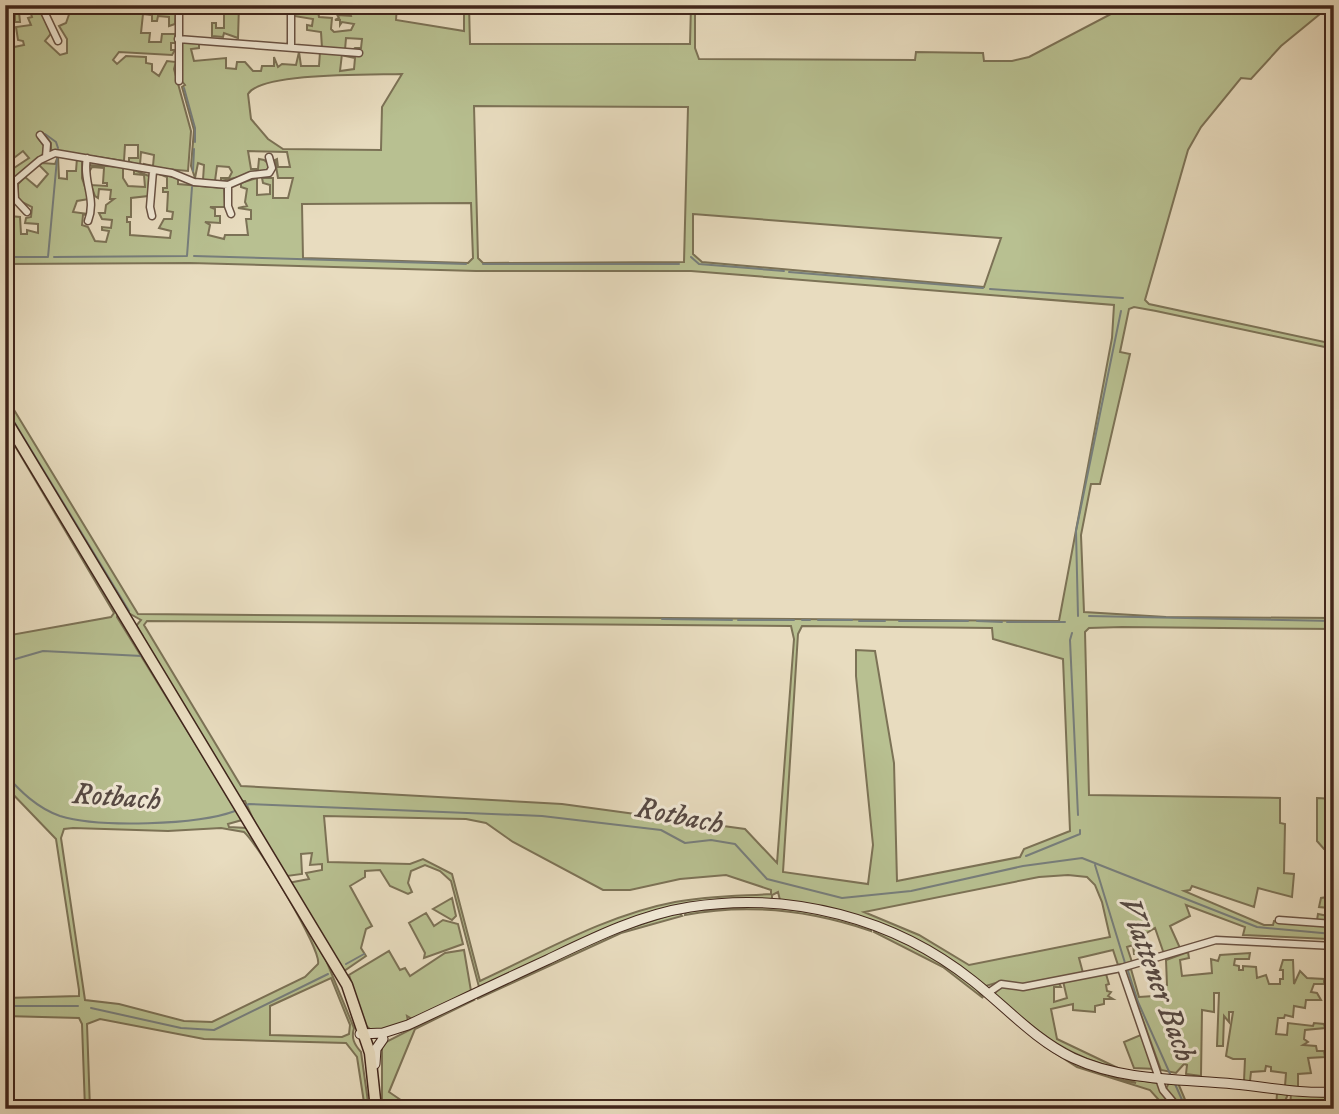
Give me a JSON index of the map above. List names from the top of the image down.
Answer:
{
  "water": ["Rotbach", "Vlattener Bach"]
}
